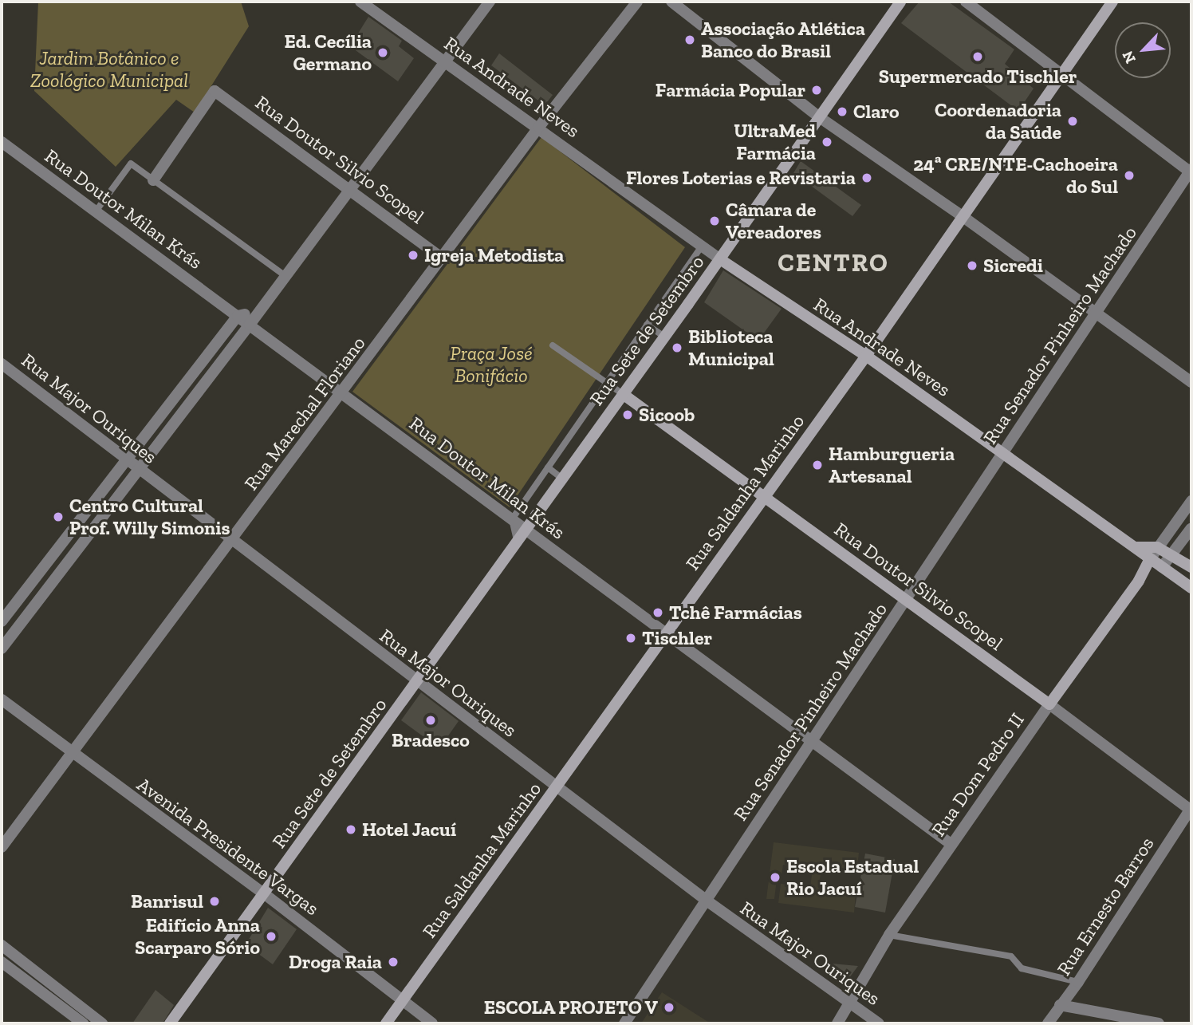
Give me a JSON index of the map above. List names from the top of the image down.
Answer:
{
  "streets": {
    "main road": [
      "Rua Andrade Neves",
      "Rua Doutor Silvio Scopel",
      "Rua Sete de Setembro",
      "Rua Saldanha Marinho",
      "Rua Dom Pedro II"
    ],
    "street": [
      "Rua Doutor Milan Krás",
      "Rua Senador Pinheiro Machado",
      "Rua Major Ouriques",
      "Rua Marechal Floriano",
      "Avenida Presidente Vargas",
      "Rua Ernesto Barros"
    ]
  },
  "crossings": [
    ["Rua Andrade Neves", "Rua Sete de Setembro"],
    ["Rua Andrade Neves", "Rua Senador Pinheiro Machado"],
    ["Rua Andrade Neves", "Rua Marechal Floriano"],
    ["Rua Andrade Neves", "Rua Saldanha Marinho"],
    ["Rua Andrade Neves", "Rua Dom Pedro II"],
    ["Rua Doutor Silvio Scopel", "Rua Sete de Setembro"],
    ["Rua Doutor Silvio Scopel", "Rua Senador Pinheiro Machado"],
    ["Rua Doutor Silvio Scopel", "Rua Marechal Floriano"],
    ["Rua Doutor Silvio Scopel", "Rua Saldanha Marinho"],
    ["Rua Doutor Silvio Scopel", "Rua Dom Pedro II"],
    ["Rua Doutor Silvio Scopel", "Rua Ernesto Barros"],
    ["Rua Doutor Milan Krás", "Rua Sete de Setembro"],
    ["Rua Doutor Milan Krás", "Rua Senador Pinheiro Machado"],
    ["Rua Doutor Milan Krás", "Rua Marechal Floriano"],
    ["Rua Doutor Milan Krás", "Rua Saldanha Marinho"],
    ["Rua Doutor Milan Krás", "Rua Dom Pedro II"],
    ["Rua Sete de Setembro", "Rua Major Ouriques"],
    ["Rua Sete de Setembro", "Avenida Presidente Vargas"],
    ["Rua Senador Pinheiro Machado", "Rua Major Ouriques"],
    ["Rua Major Ouriques", "Rua Marechal Floriano"],
    ["Rua Major Ouriques", "Rua Saldanha Marinho"],
    ["Rua Major Ouriques", "Rua Dom Pedro II"],
    ["Rua Marechal Floriano", "Avenida Presidente Vargas"],
    ["Rua Saldanha Marinho", "Avenida Presidente Vargas"]
  ],
  "districts": ["CENTRO"],
  "parks": ["Jardim Botânico e Zoológico Municipal", "Praça José Bonifácio"],
  "places": [
    "Associação Atlética Banco do Brasil",
    "Ed. Cecília Germano",
    "Supermercado Tischler",
    "Farmácia Popular",
    "Claro",
    "Coordenadoria da Saúde",
    "UltraMed Farmácia",
    "24ª CRE/NTE-Cachoeira do Sul",
    "Flores Loterias e Revistaria",
    "Câmara de Vereadores",
    "Igreja Metodista",
    "Sicredi",
    "Biblioteca Municipal",
    "Sicoob",
    "Hamburgueria Artesanal",
    "Centro Cultural Prof. Willy Simonis",
    "Tchê Farmácias",
    "Tischler",
    "Bradesco",
    "Hotel Jacuí",
    "Escola Estadual Rio Jacuí",
    "Banrisul",
    "Edifício Anna Scarparo Sório",
    "Droga Raia",
    "ESCOLA PROJETO V"
  ],
  "north": "bottom left"
}
